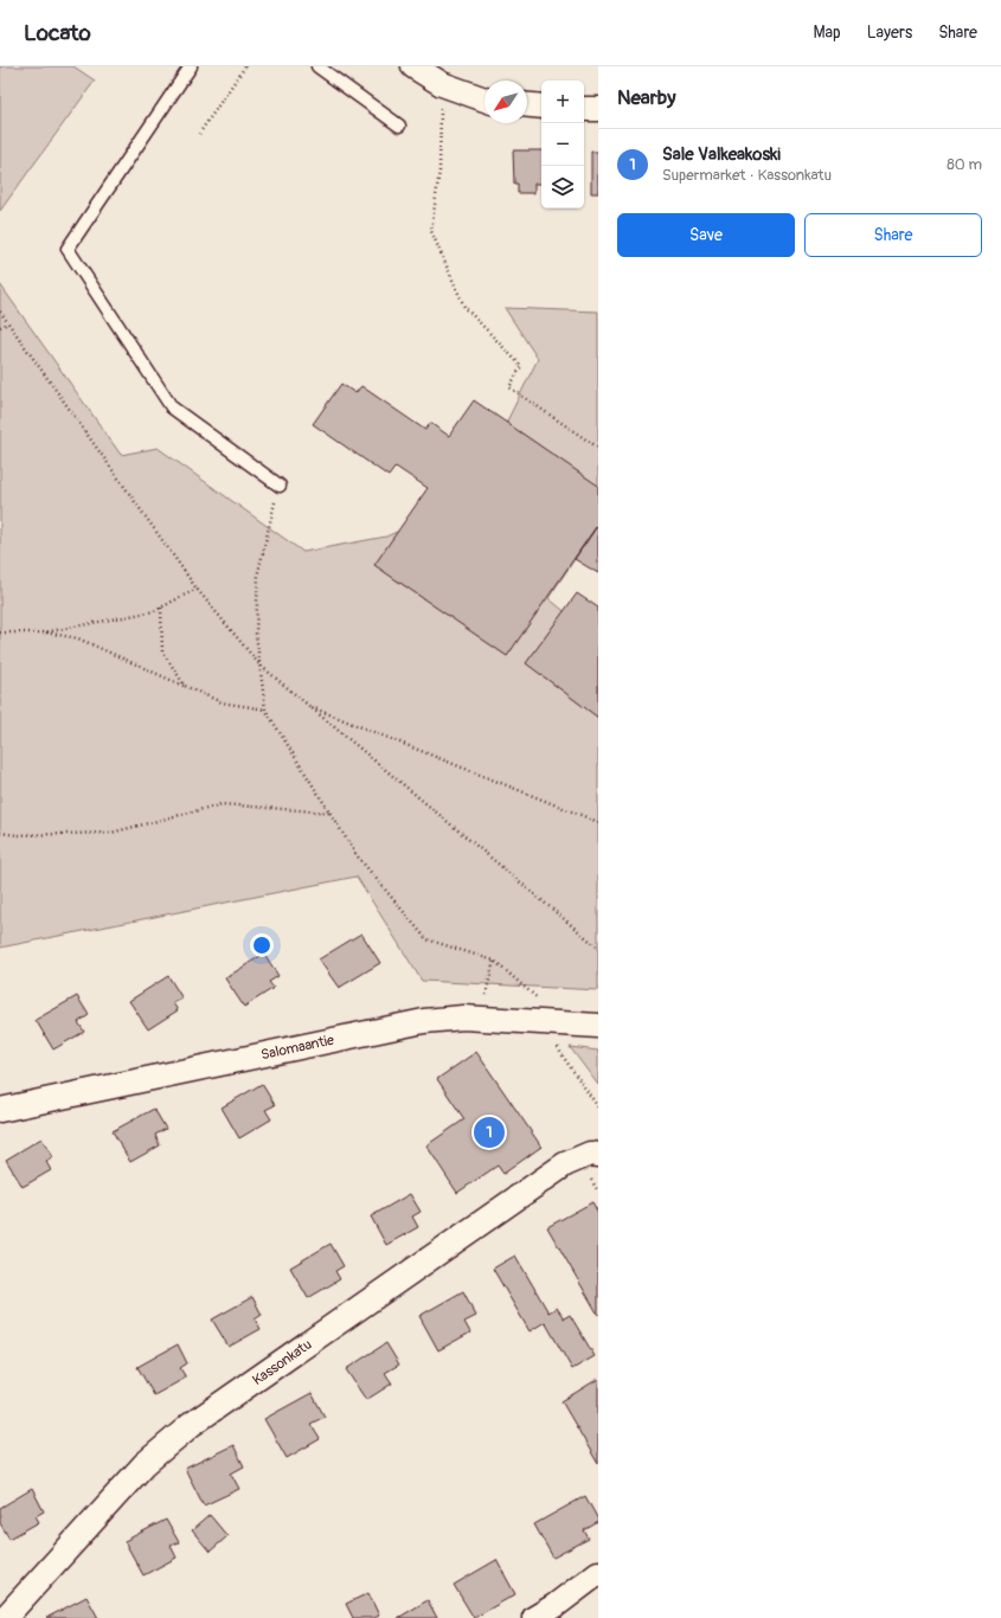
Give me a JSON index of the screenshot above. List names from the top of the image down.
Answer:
{
  "streets": {
    "street": ["Salomaantie", "Kassonkatu"]
  },
  "north": "bottom left",
  "page": {
    "header": "Locato",
    "nav": ["Map", "Layers", "Share"],
    "heading": "Nearby",
    "map_buttons": ["+", "−"],
    "list": [
      {
        "mark": "1",
        "name": "Sale Valkeakoski",
        "note": "Supermarket · Kassonkatu",
        "value": "80 m"
      }
    ],
    "buttons": ["Save", "Share"],
    "pins": "1"
  }
}
